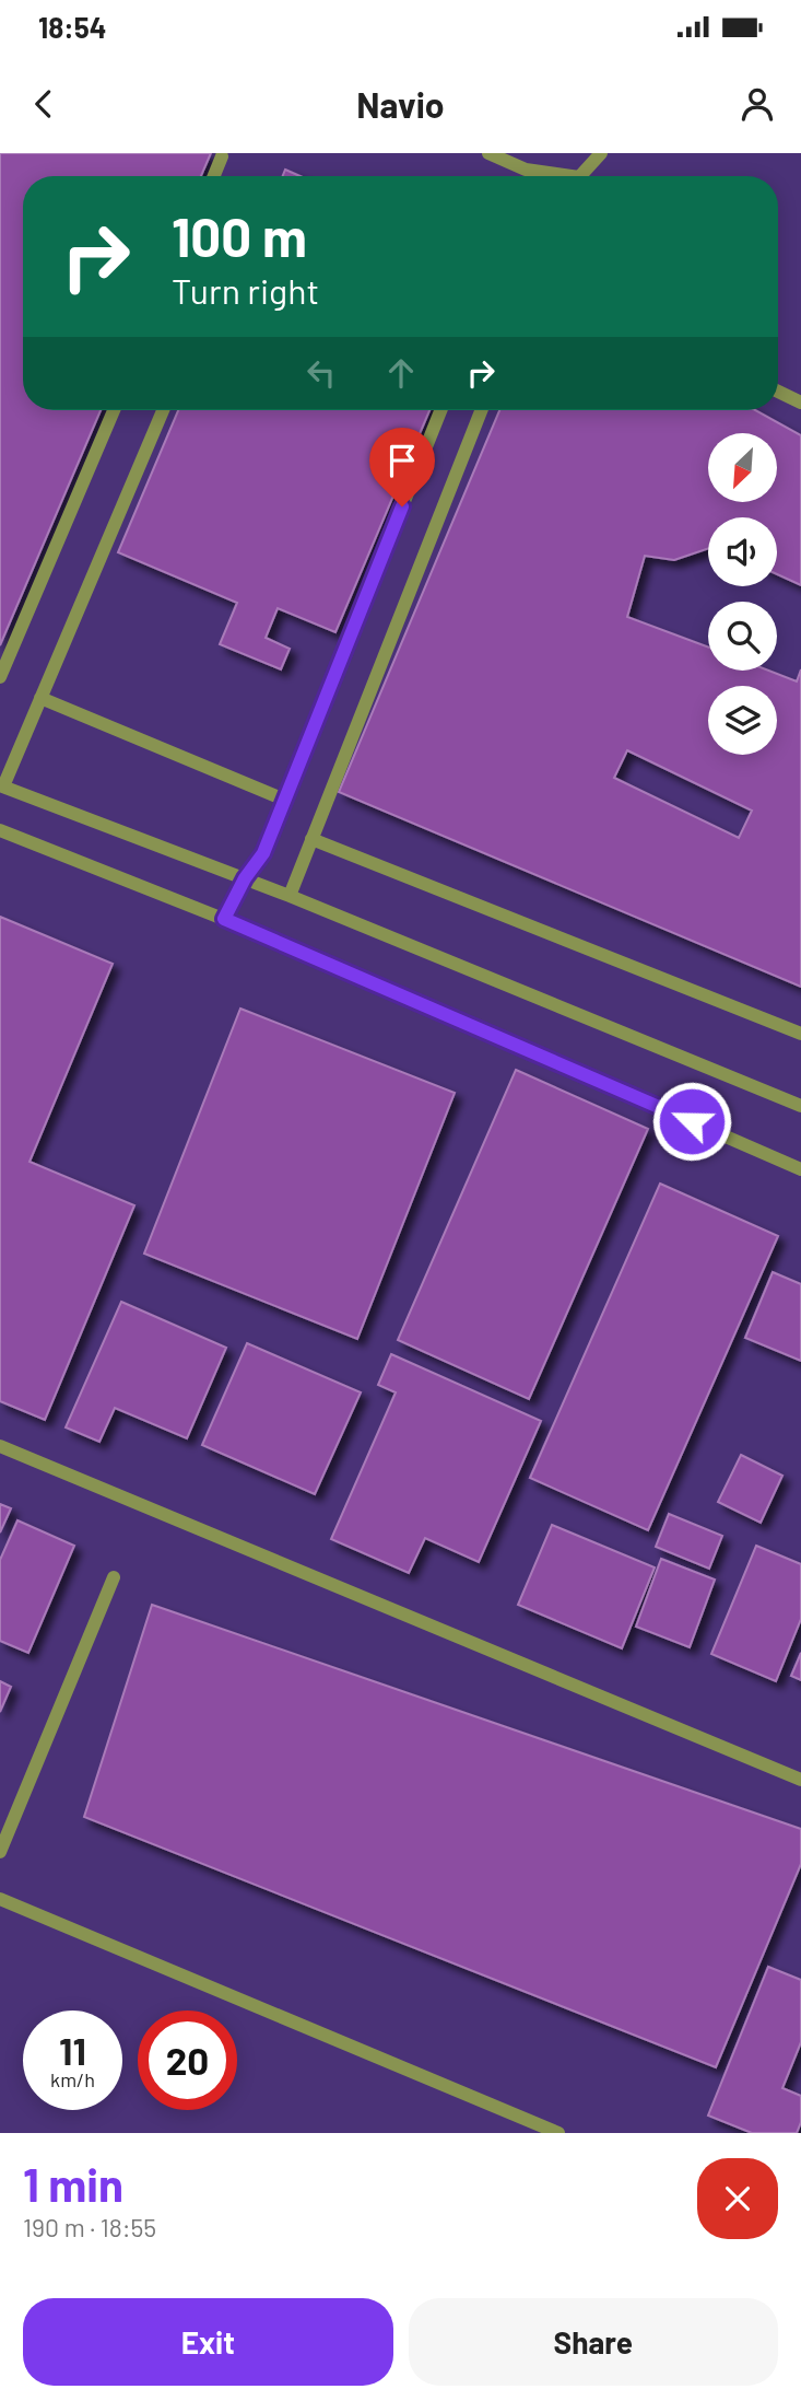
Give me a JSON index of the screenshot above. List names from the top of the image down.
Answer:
{
  "north": "bottom left",
  "page": {
    "status": "18:54",
    "header": "Navio",
    "turn": ["100 m", "Turn right"],
    "speed": "11 km/h",
    "limit": "20",
    "heading": ["1 min", "190 m · 18:55"],
    "buttons": ["Exit", "Share"]
  }
}
